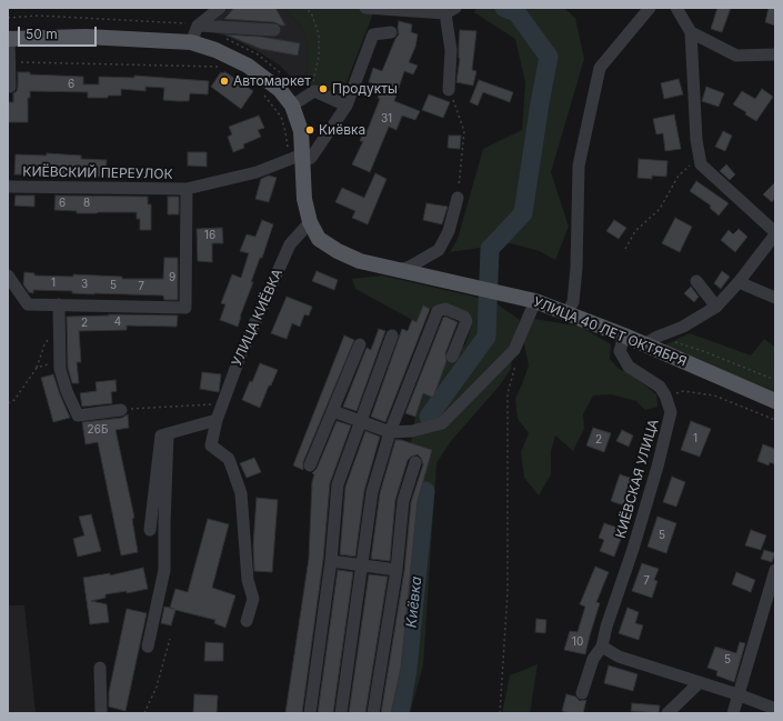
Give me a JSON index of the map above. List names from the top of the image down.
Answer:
{
  "streets": {
    "main road": ["УЛИЦА 40 ЛЕТ ОКТЯБРЯ"],
    "street": ["КИЁВСКИЙ ПЕРЕУЛОК", "УЛИЦА КИЁВКА", "КИЁВСКАЯ УЛИЦА"]
  },
  "crossings": [
    ["УЛИЦА КИЁВКА", "УЛИЦА 40 ЛЕТ ОКТЯБРЯ"]
  ],
  "water": ["Киёвка"],
  "places": ["Автомаркет", "Продукты", "Киёвка"],
  "house_numbers": [
    "6",
    "31",
    "6",
    "8",
    "16",
    "9",
    "1",
    "3",
    "5",
    "7",
    "4",
    "2",
    "26Б",
    "1",
    "2",
    "5",
    "7",
    "10",
    "5"
  ],
  "scale_bar": "50 m"
}
